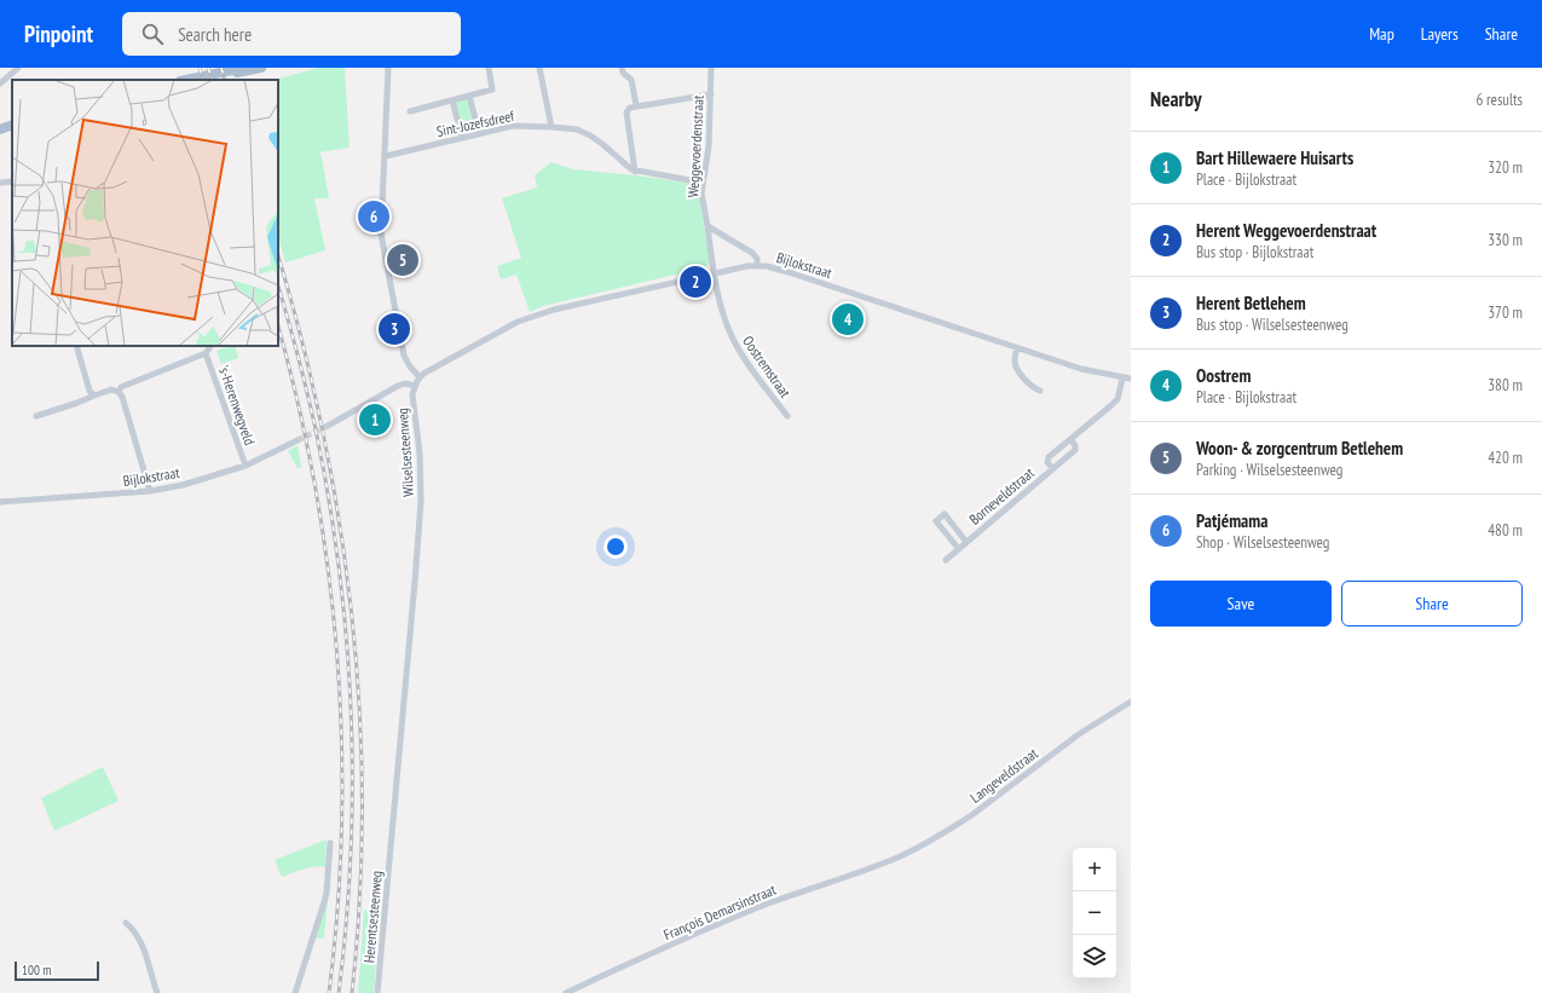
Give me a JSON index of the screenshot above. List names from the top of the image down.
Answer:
{
  "streets": {
    "street": [
      "Sint-Jozefsdreef",
      "Weggevoerdenstraat",
      "Bijlokstraat",
      "Oostremstraat",
      "'s-Herenwegveld",
      "Wilselsesteenweg",
      "Borneveldstraat",
      "Langeveldstraat",
      "François Demarsinstraat",
      "Herentsesteenweg"
    ]
  },
  "crossings": [
    ["Sint-Jozefsdreef", "Weggevoerdenstraat"],
    ["Weggevoerdenstraat", "Bijlokstraat"],
    ["Weggevoerdenstraat", "Oostremstraat"],
    ["Bijlokstraat", "Oostremstraat"],
    ["Bijlokstraat", "'s-Herenwegveld"],
    ["Bijlokstraat", "Borneveldstraat"],
    ["Wilselsesteenweg", "Herentsesteenweg"],
    ["Langeveldstraat", "François Demarsinstraat"]
  ],
  "scale_bar": "100 m",
  "page": {
    "header": "Pinpoint",
    "search": "Search here",
    "nav": ["Map", "Layers", "Share"],
    "heading": ["Nearby", "6 results"],
    "list": [
      {
        "mark": "1",
        "name": "Bart Hillewaere Huisarts",
        "note": "Place · Bijlokstraat",
        "value": "320 m"
      },
      {
        "mark": "2",
        "name": "Herent Weggevoerdenstraat",
        "note": "Bus stop · Bijlokstraat",
        "value": "330 m"
      },
      {
        "mark": "3",
        "name": "Herent Betlehem",
        "note": "Bus stop · Wilselsesteenweg",
        "value": "370 m"
      },
      {
        "mark": "4",
        "name": "Oostrem",
        "note": "Place · Bijlokstraat",
        "value": "380 m"
      },
      {
        "mark": "5",
        "name": "Woon- & zorgcentrum Betlehem",
        "note": "Parking · Wilselsesteenweg",
        "value": "420 m"
      },
      {
        "mark": "6",
        "name": "Patjémama",
        "note": "Shop · Wilselsesteenweg",
        "value": "480 m"
      }
    ],
    "pins": [
      "6",
      "5",
      "2",
      "4",
      "3",
      "1"
    ],
    "buttons": ["Save", "Share"],
    "map_buttons": ["+", "−"],
    "scale": "100 m"
  }
}
